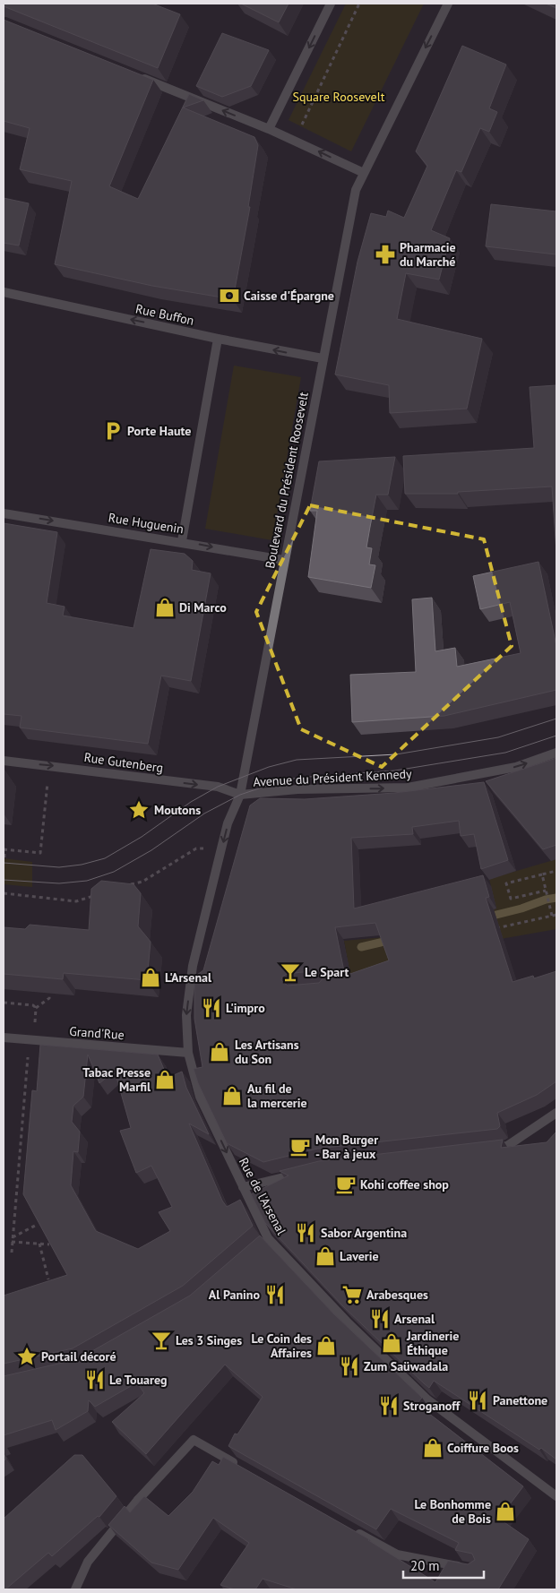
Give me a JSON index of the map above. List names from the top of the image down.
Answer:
{
  "streets": {
    "street": [
      "Rue Buffon",
      "Boulevard du Président Roosevelt",
      "Rue Huguenin",
      "Rue Gutenberg",
      "Avenue du Président Kennedy",
      "Grand'Rue",
      "Rue de l'Arsenal"
    ]
  },
  "crossings": [
    ["Rue Buffon", "Boulevard du Président Roosevelt"],
    ["Boulevard du Président Roosevelt", "Rue Huguenin"],
    ["Boulevard du Président Roosevelt", "Rue Gutenberg"],
    ["Boulevard du Président Roosevelt", "Avenue du Président Kennedy"],
    ["Boulevard du Président Roosevelt", "Rue de l'Arsenal"],
    ["Rue Gutenberg", "Avenue du Président Kennedy"],
    ["Rue Gutenberg", "Rue de l'Arsenal"],
    ["Avenue du Président Kennedy", "Rue de l'Arsenal"],
    ["Grand'Rue", "Rue de l'Arsenal"]
  ],
  "one_way": [
    "Rue Buffon",
    "Rue Huguenin",
    "Rue Gutenberg",
    "Avenue du Président Kennedy",
    "Rue de l'Arsenal"
  ],
  "parks": ["Square Roosevelt"],
  "places": {
    "pharmacy": ["Pharmacie du Marché"],
    "bank": ["Caisse d'Épargne"],
    "parking": ["Porte Haute"],
    "shop": [
      "Di Marco",
      "L'Arsenal",
      "Les Artisans du Son",
      "Tabac Presse Marfil",
      "Au fil de la mercerie",
      "Laverie",
      "Jardinerie Éthique",
      "Le Coin des Affaires",
      "Coiffure Boos",
      "Le Bonhomme de Bois"
    ],
    "place": ["Moutons", "Portail décoré"],
    "bar": ["Le Spart", "Les 3 Singes"],
    "restaurant": [
      "L'impro",
      "Sabor Argentina",
      "Al Panino",
      "Arsenal",
      "Zum Saüwadala",
      "Le Touareg",
      "Panettone",
      "Stroganoff"
    ],
    "cafe": ["Mon Burger - Bar à jeux", "Kohi coffee shop"],
    "supermarket": ["Arabesques"]
  },
  "scale_bar": "20 m"
}
